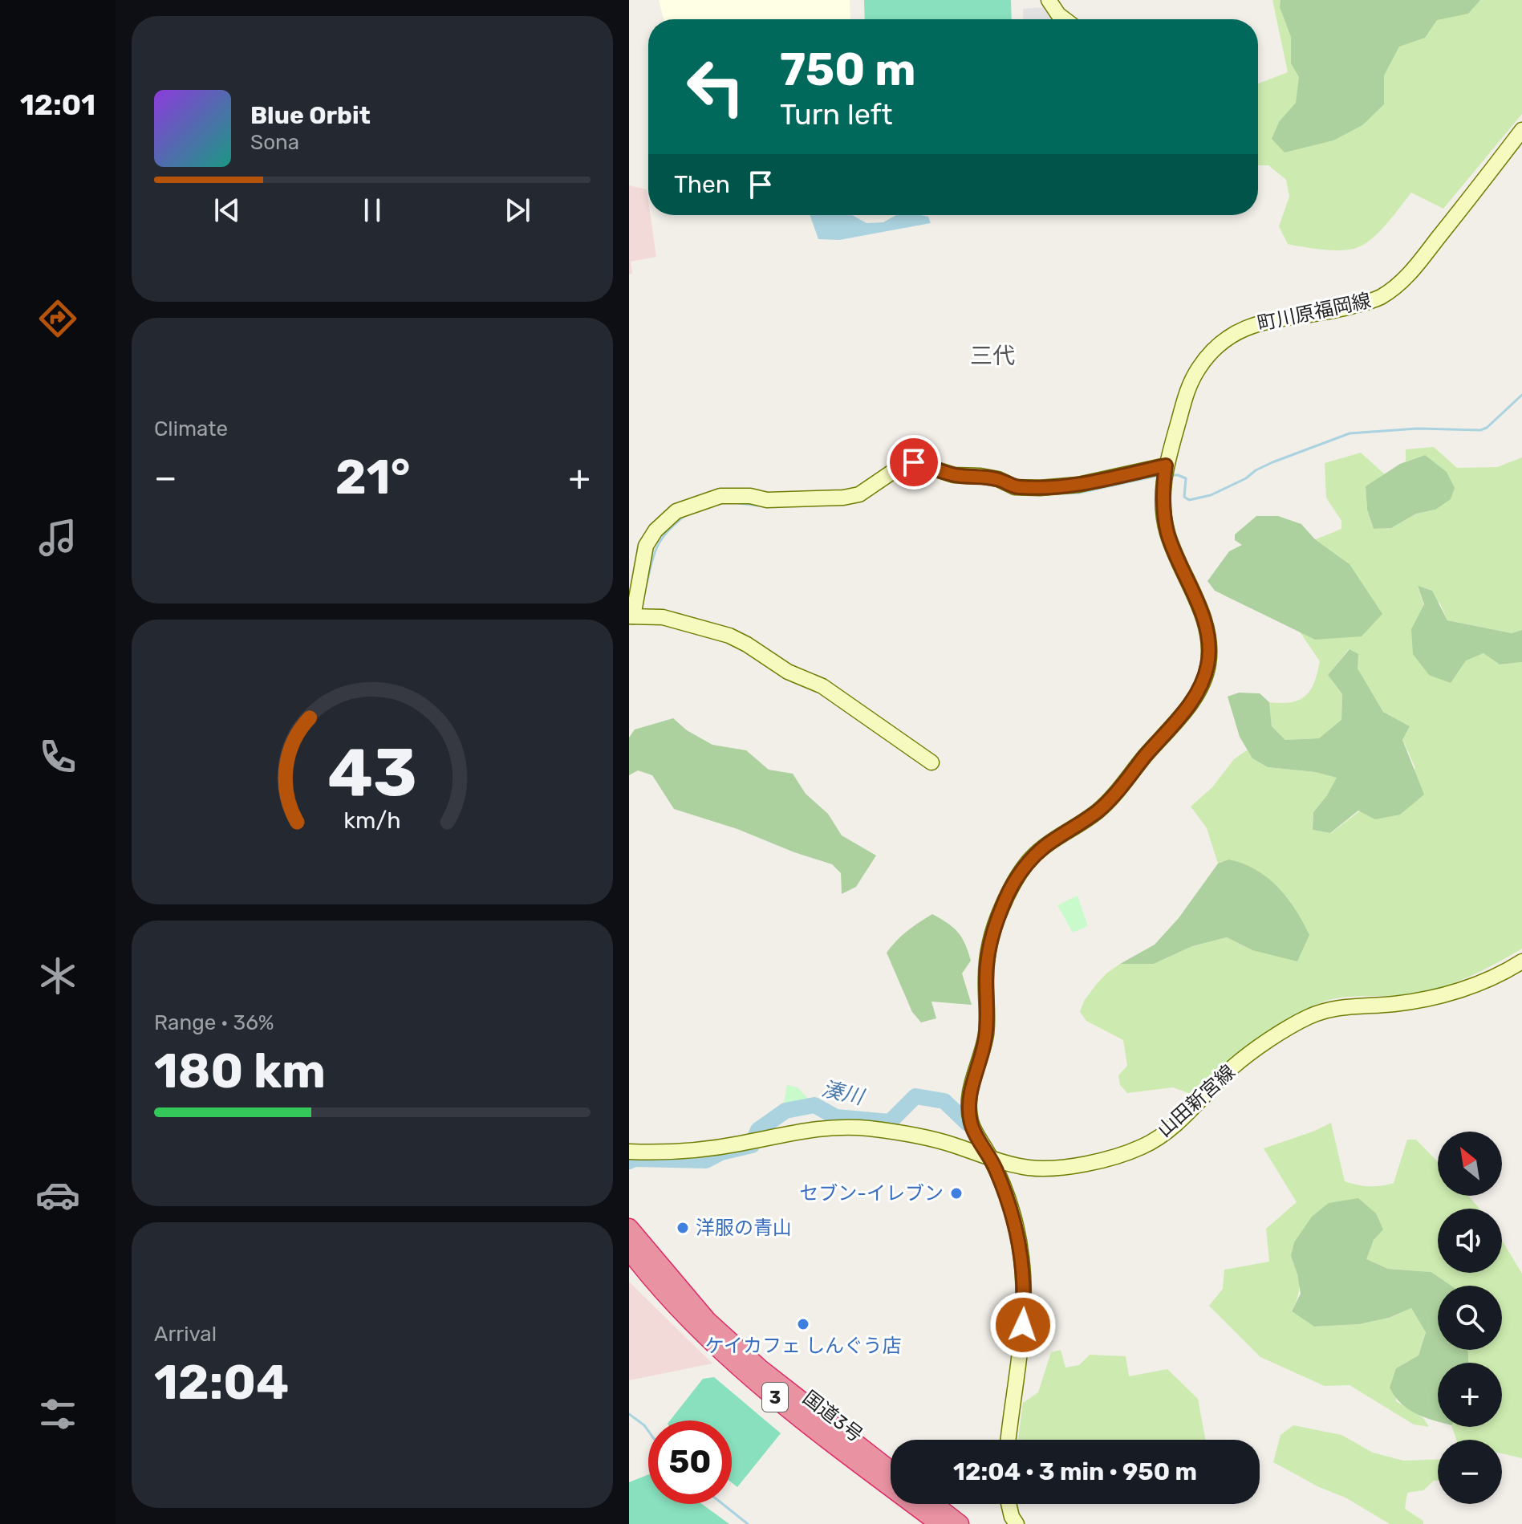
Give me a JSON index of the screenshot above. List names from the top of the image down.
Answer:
{
  "streets": {
    "highway": ["3", "国道3号"],
    "main road": ["町川原福岡線", "山田新宮線"]
  },
  "crossings": [
    ["町川原福岡線", "山田新宮線"]
  ],
  "districts": ["三代"],
  "water": ["湊川"],
  "places": ["セブン-イレブン", "洋服の青山", "ケイカフェ しんぐう店"],
  "north": "top left",
  "page": {
    "tabs": "12:01",
    "turn": ["750 m", "Turn left"],
    "song": ["Blue Orbit", "Sona"],
    "then": "Then",
    "tile": [
      "Climate",
      ["Range · 36%", "180 km"],
      ["Arrival", "12:04"]
    ],
    "heat": ["−", "21°", "+"],
    "map_buttons": ["+", "−"],
    "limit": "50",
    "trip": "12:04 · 3 min · 950 m",
    "gauge": ["43", "km/h"]
  }
}
